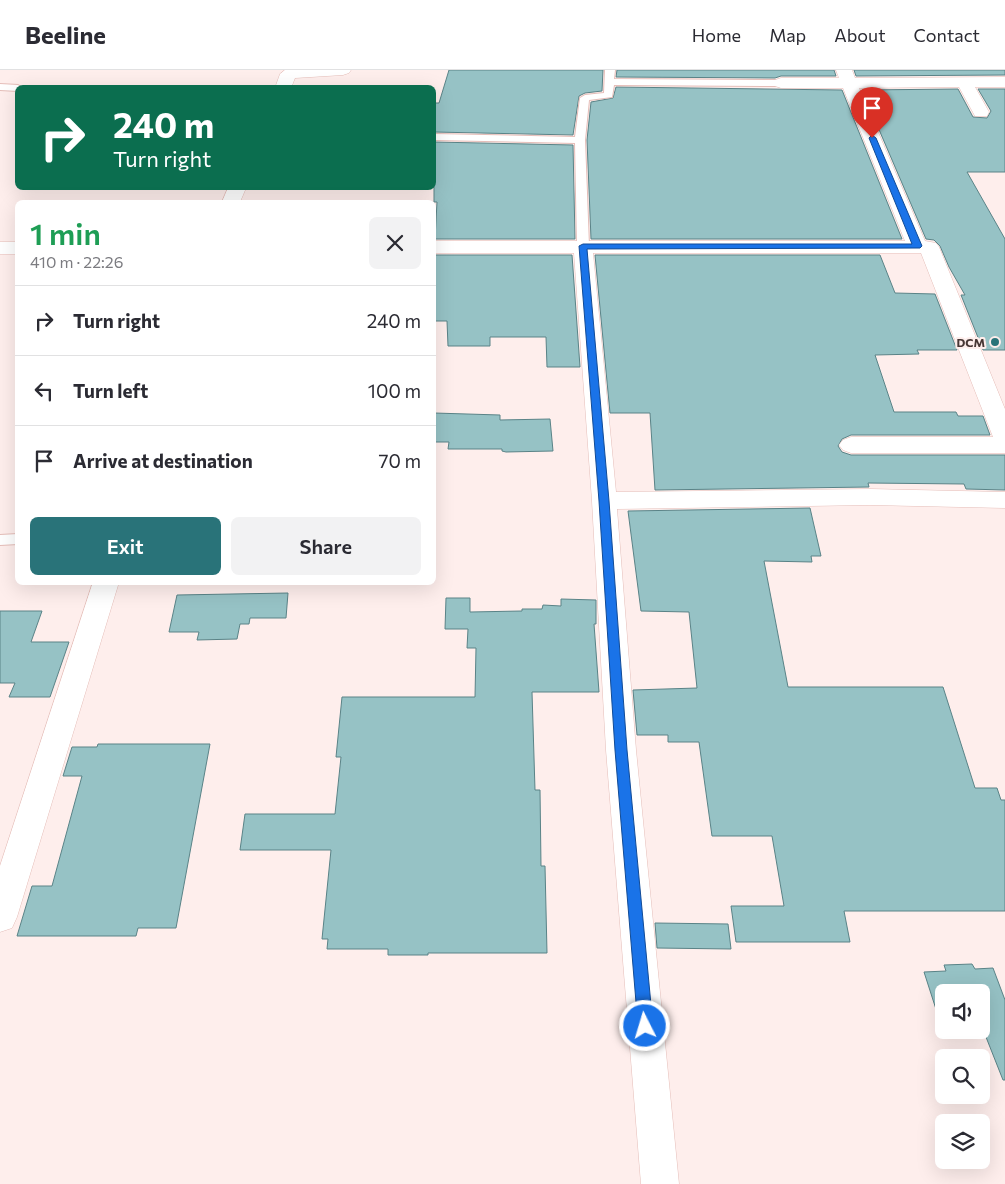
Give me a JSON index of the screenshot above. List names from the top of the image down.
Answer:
{
  "places": ["DCM"],
  "page": {
    "header": "Beeline",
    "nav": [
      "Home",
      "Map",
      "About",
      "Contact"
    ],
    "turn": ["240 m", "Turn right"],
    "heading": ["1 min", "410 m · 22:26"],
    "list": [
      {
        "name": "Turn right",
        "value": "240 m"
      },
      {
        "name": "Turn left",
        "value": "100 m"
      },
      {
        "name": "Arrive at destination",
        "value": "70 m"
      }
    ],
    "buttons": ["Exit", "Share"]
  }
}
